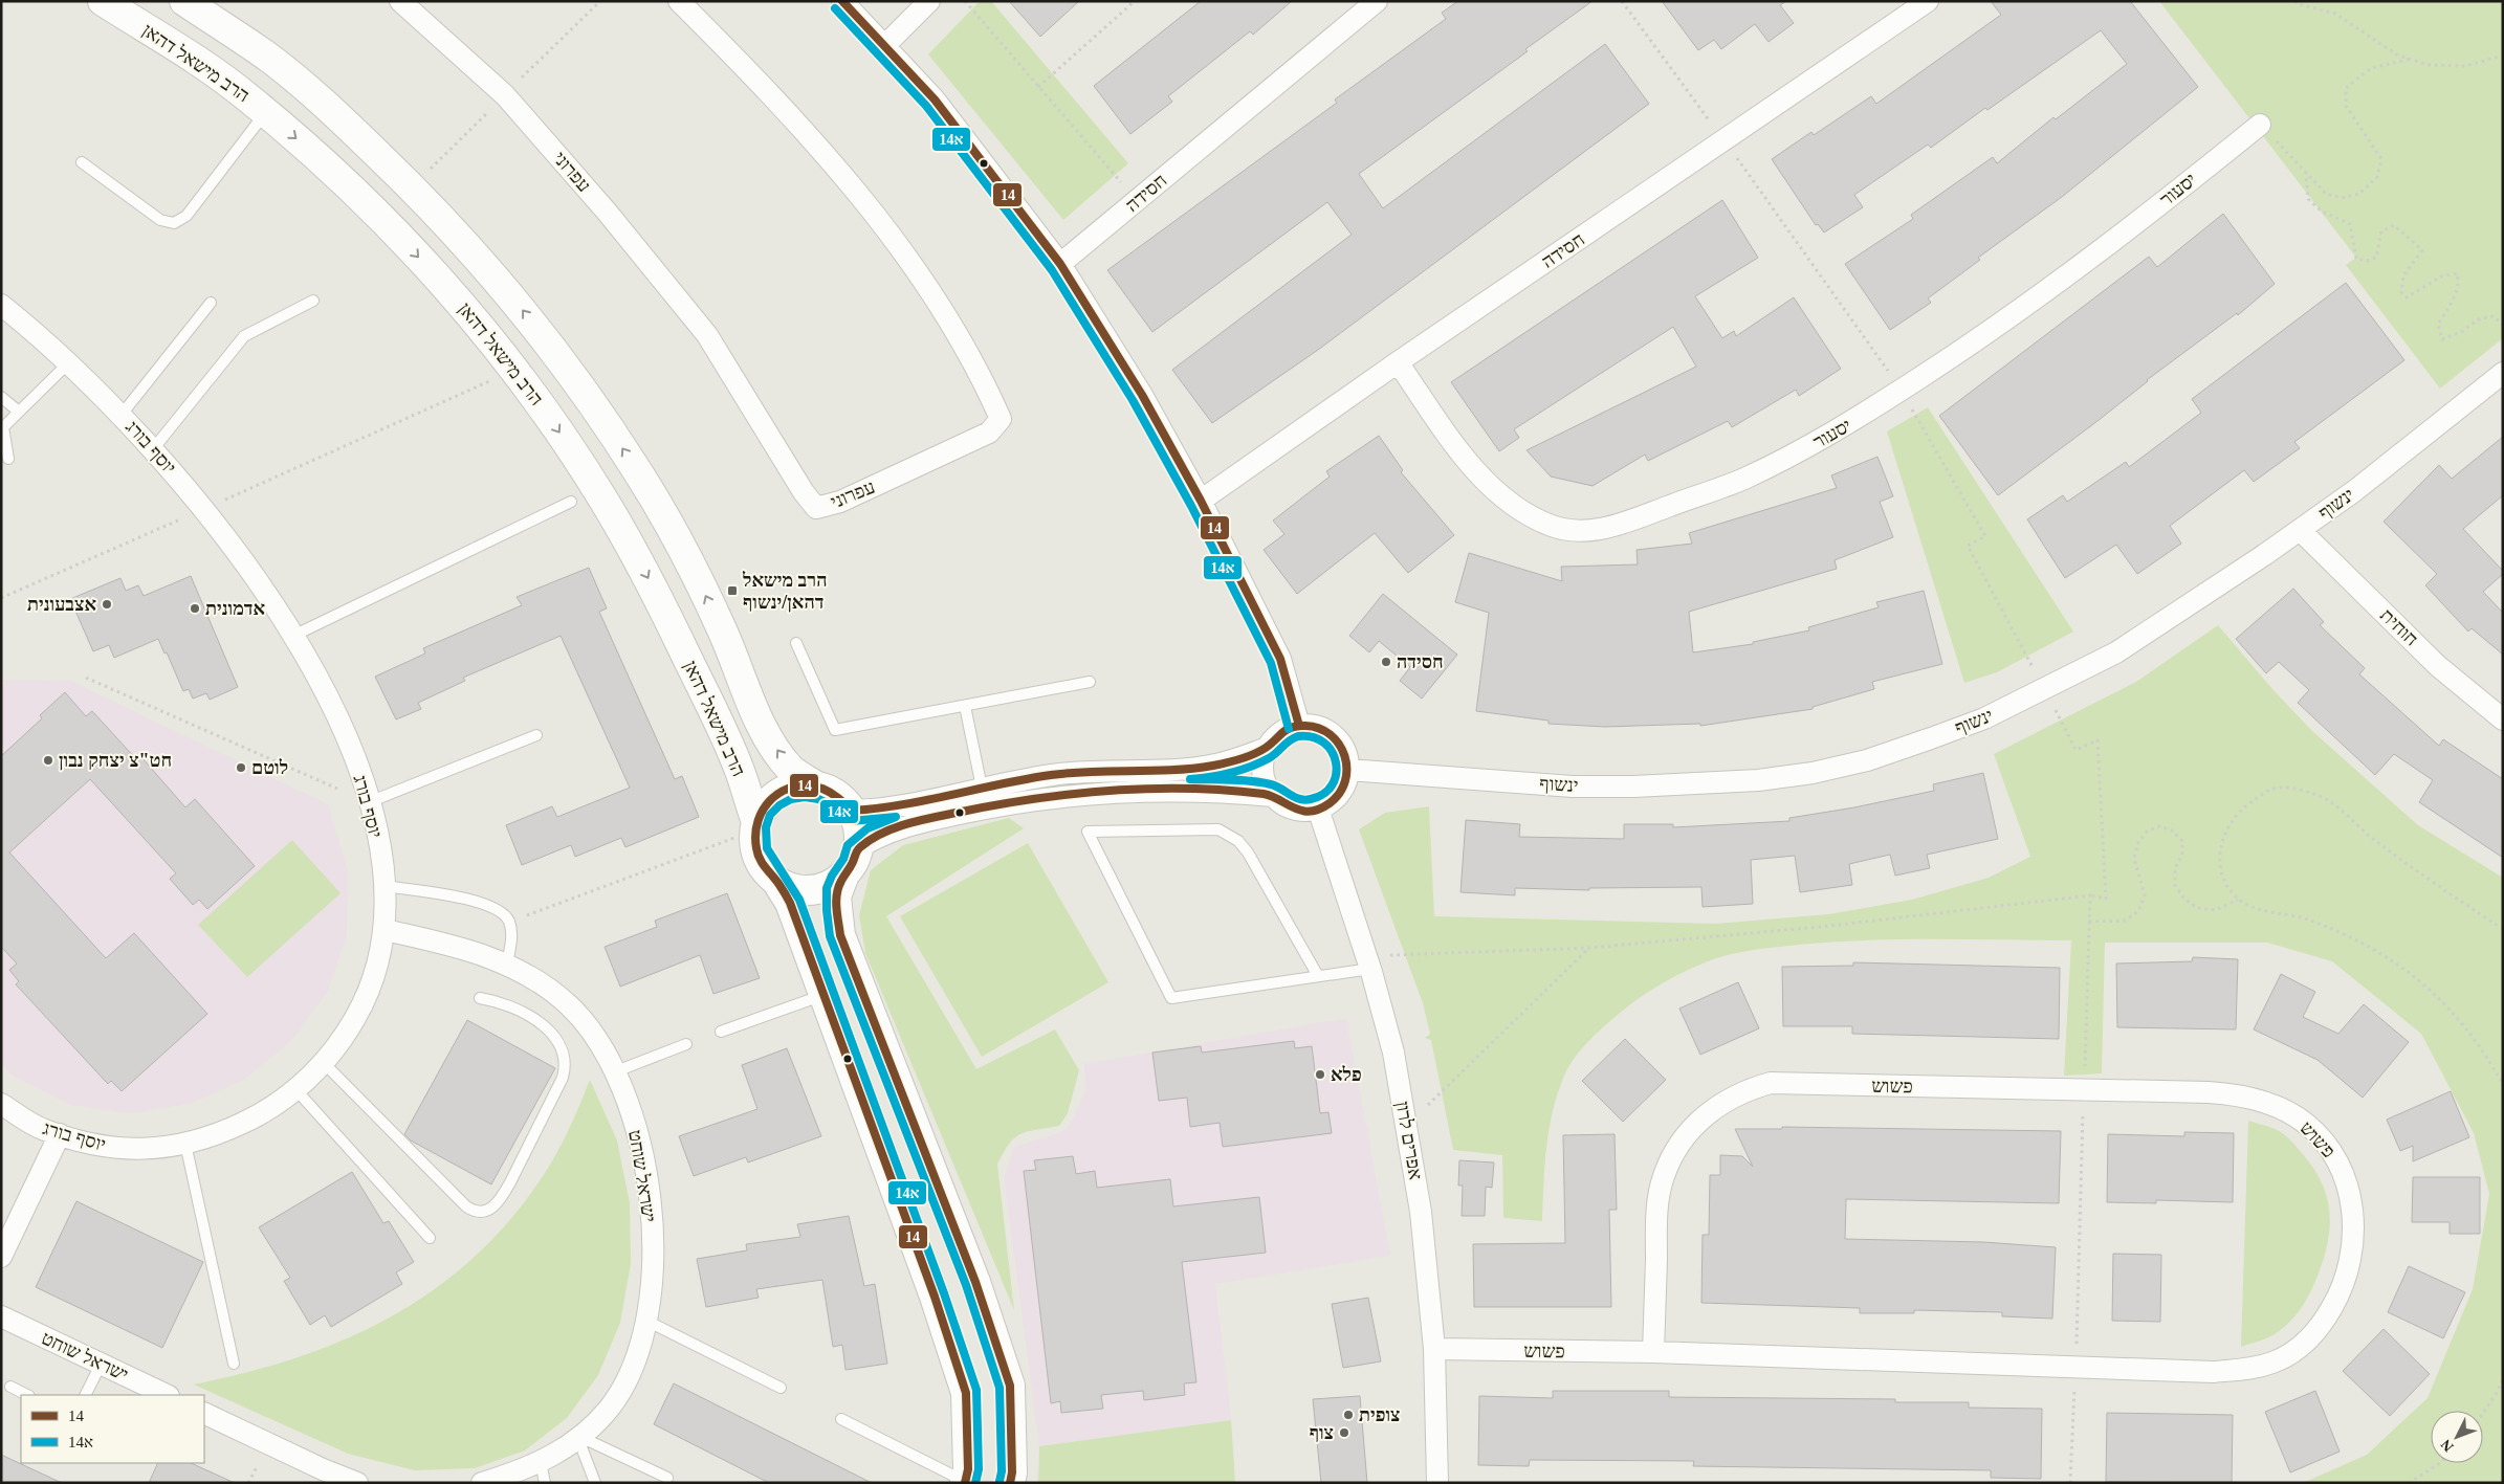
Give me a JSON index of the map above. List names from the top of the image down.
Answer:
{
  "streets": {
    "street": [
      "הרב מישאל דהאן",
      "עפרוני",
      "יסעור",
      "חסידה",
      "יוסף בורג",
      "ינשוף",
      "חוחית",
      "פשוש",
      "אפרים לרון",
      "ישראל שוחט"
    ]
  },
  "crossings": [
    ["יסעור", "חסידה"],
    ["יוסף בורג", "ישראל שוחט"],
    ["ינשוף", "חוחית"],
    ["ינשוף", "אפרים לרון"],
    ["פשוש", "אפרים לרון"]
  ],
  "places": {
    "transit": ["הרב מישאל דהאן/ינשוף"],
    "other": [
      "אצבעונית",
      "אדמונית",
      "חסידה",
      "חט\"צ יצחק נבון",
      "לוטם",
      "פלא",
      "צופית",
      "צוף"
    ]
  },
  "lines": ["transit line 14", "transit line 14א"],
  "legend": ["14", "14א"],
  "north": "bottom left"
}
